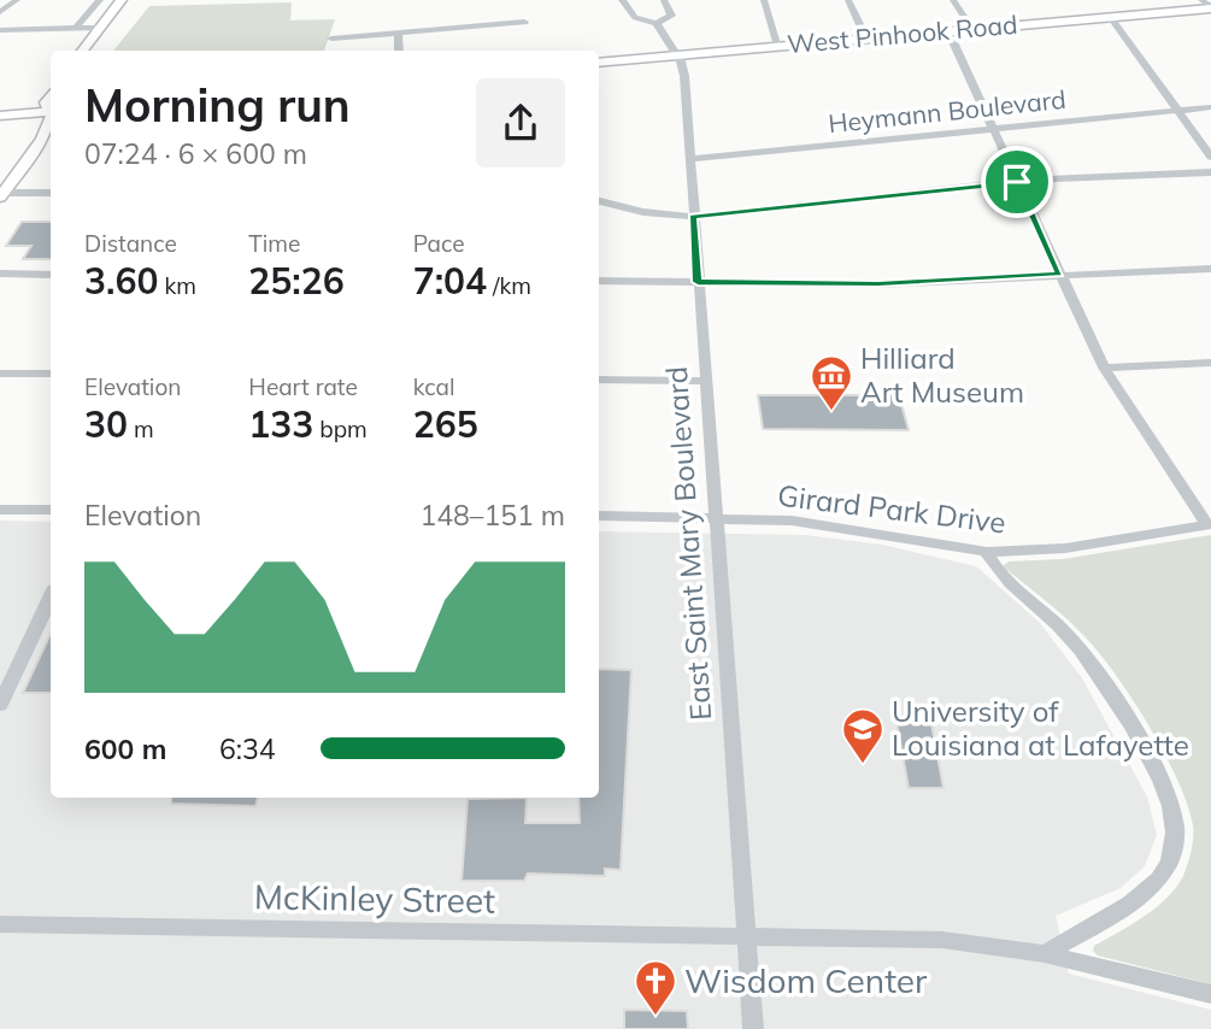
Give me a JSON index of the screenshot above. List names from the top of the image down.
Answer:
{
  "streets": {
    "main road": ["West Pinhook Road"],
    "street": [
      "Heymann Boulevard",
      "Girard Park Drive",
      "East Saint Mary Boulevard",
      "McKinley Street"
    ]
  },
  "crossings": [
    ["West Pinhook Road", "East Saint Mary Boulevard"],
    ["Heymann Boulevard", "East Saint Mary Boulevard"],
    ["Girard Park Drive", "East Saint Mary Boulevard"],
    ["East Saint Mary Boulevard", "McKinley Street"]
  ],
  "places": {
    "museum": ["Hilliard Art Museum"],
    "school or university": ["University of Louisiana at Lafayette"],
    "church": ["Wisdom Center"]
  },
  "page": {
    "heading": ["Morning run", "07:24 · 6 × 600 m"],
    "stats": [
      ["Distance", "3.60 km"],
      ["Time", "25:26"],
      ["Pace", "7:04 /km"],
      ["Elevation", "30 m"],
      ["Heart rate", "133 bpm"],
      ["kcal", "265"]
    ],
    "chart": ["Elevation", "148–151 m"],
    "list": [
      {
        "name": "600 m",
        "note": "6:34"
      }
    ]
  }
}
